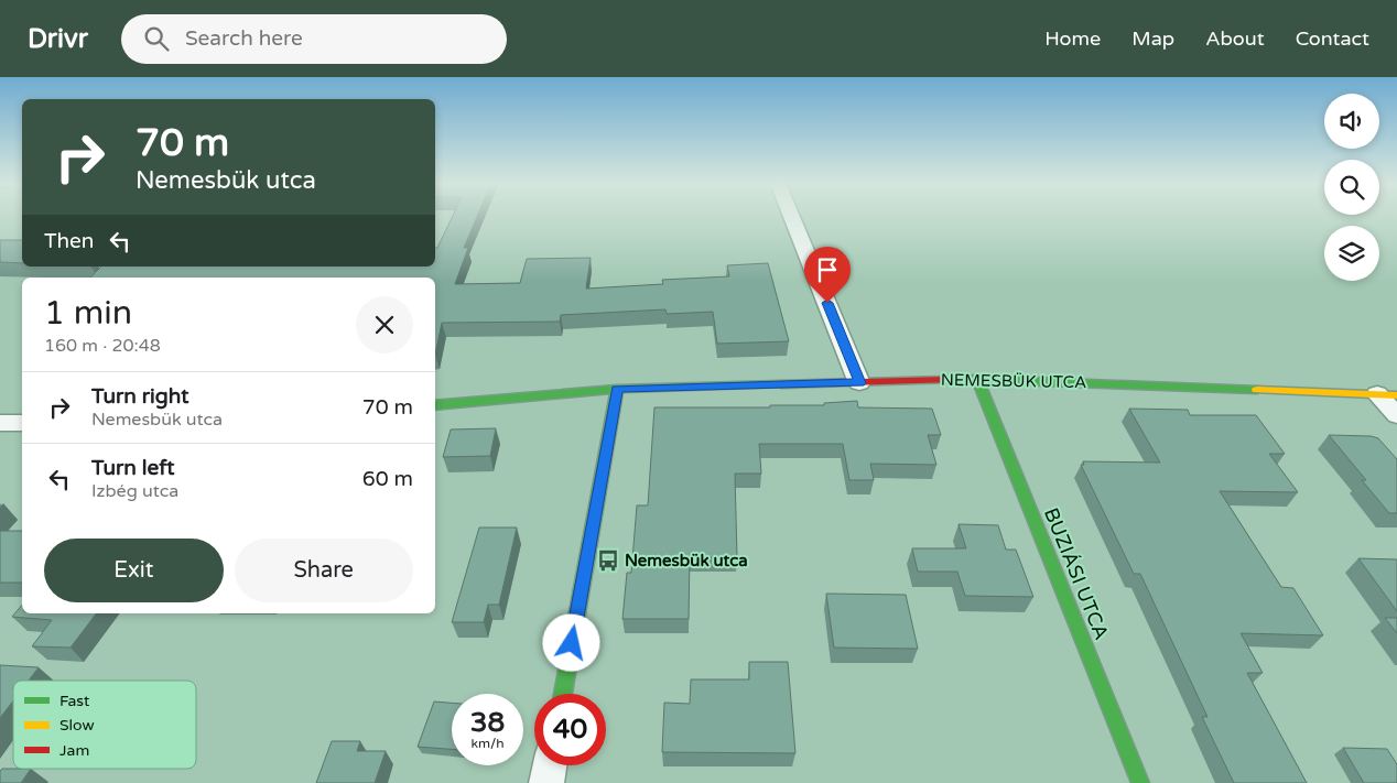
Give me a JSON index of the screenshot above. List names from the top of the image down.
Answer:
{
  "streets": {
    "street": ["NEMESBÜK UTCA", "BUZIÁSI UTCA"]
  },
  "crossings": [
    ["NEMESBÜK UTCA", "BUZIÁSI UTCA"]
  ],
  "places": {
    "bus stop": ["Nemesbük utca"]
  },
  "legend": ["Fast", "Slow", "Jam"],
  "page": {
    "header": "Drivr",
    "search": "Search here",
    "nav": [
      "Home",
      "Map",
      "About",
      "Contact"
    ],
    "turn": ["70 m", "Nemesbük utca"],
    "then": "Then",
    "heading": ["1 min", "160 m · 20:48"],
    "list": [
      {
        "name": "Turn right",
        "note": "Nemesbük utca",
        "value": "70 m"
      },
      {
        "name": "Turn left",
        "note": "Izbég utca",
        "value": "60 m"
      }
    ],
    "buttons": ["Exit", "Share"],
    "speed": "38 km/h",
    "limit": "40"
  }
}
